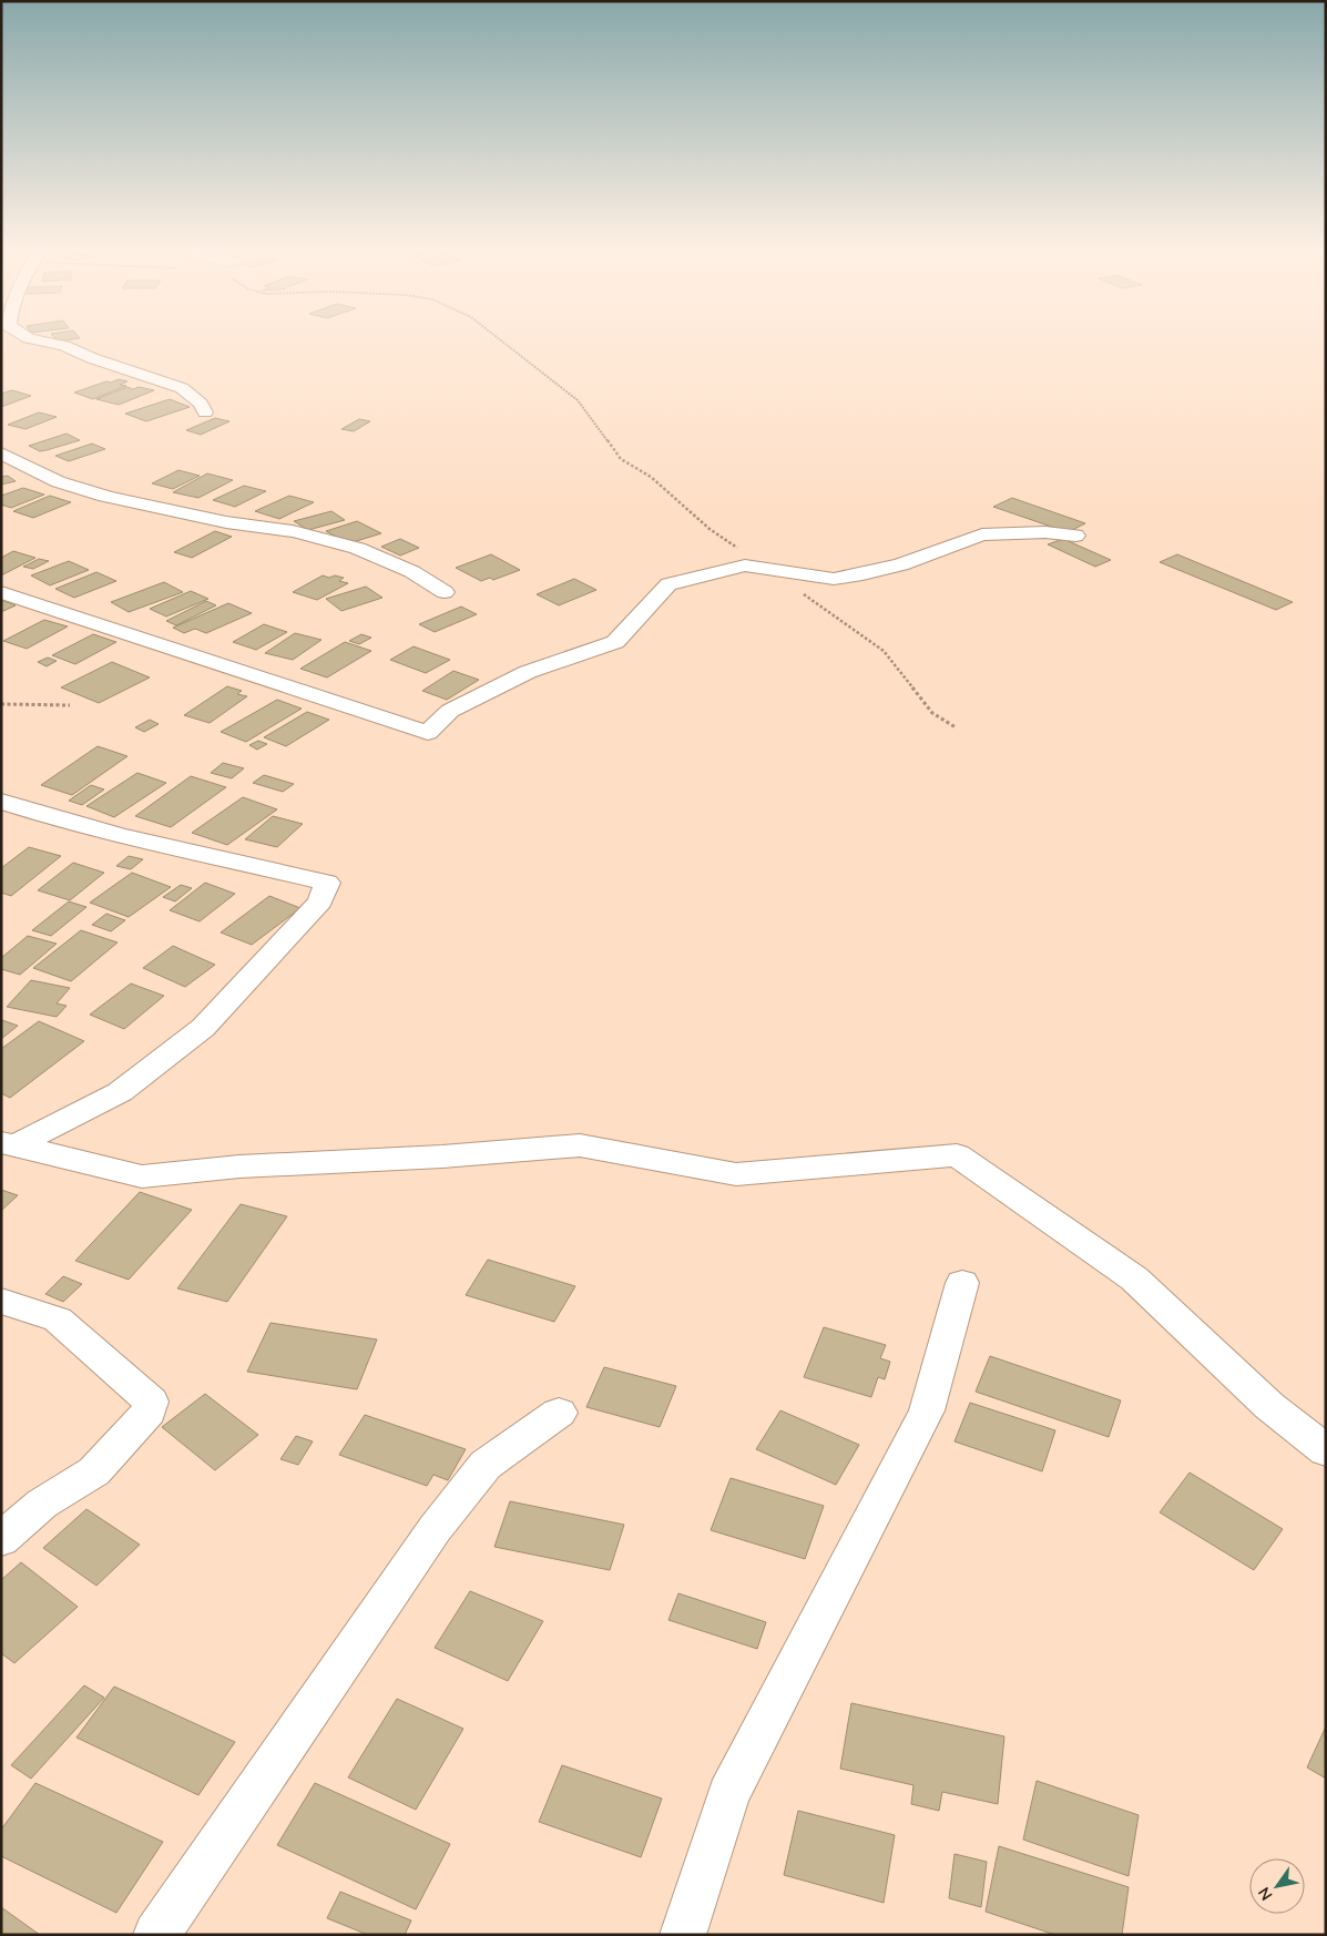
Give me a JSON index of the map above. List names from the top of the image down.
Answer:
{
  "north": "bottom left"
}
